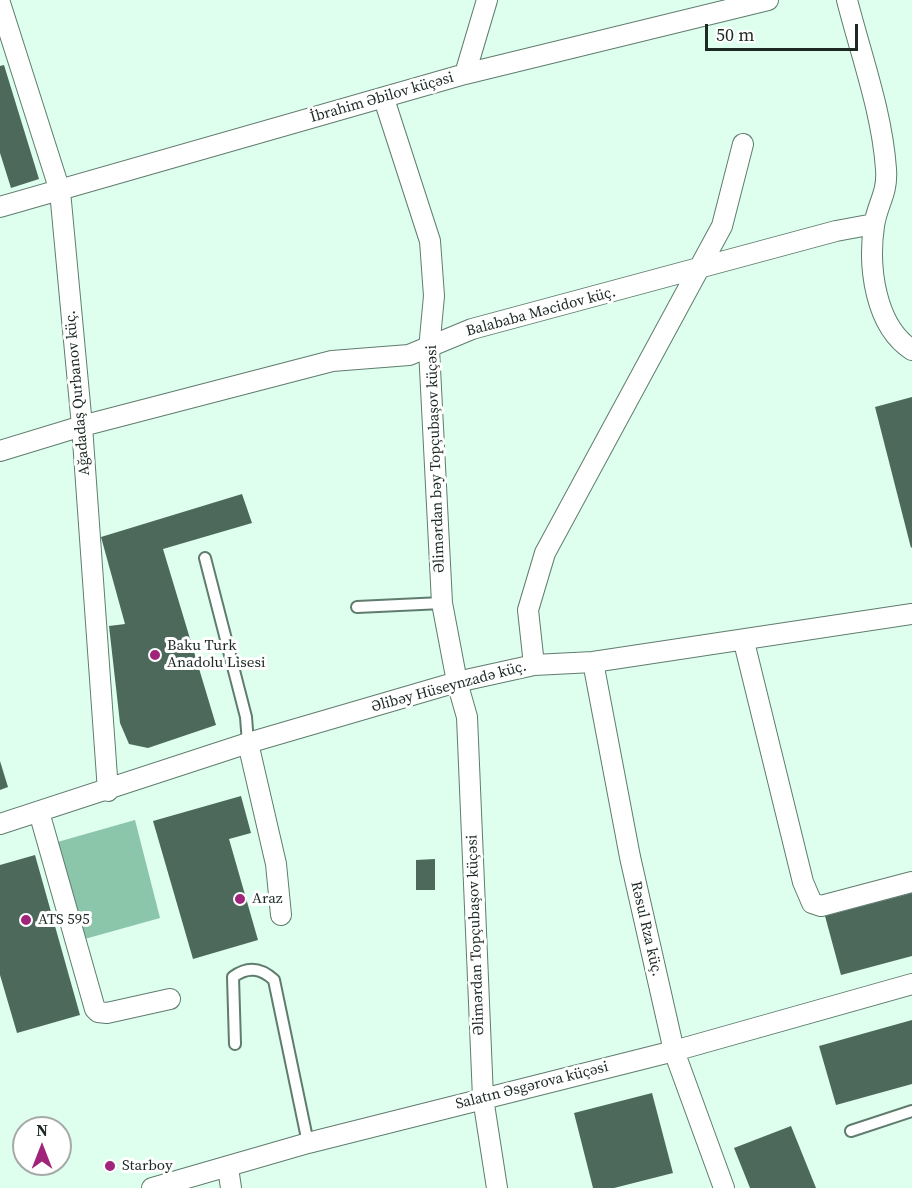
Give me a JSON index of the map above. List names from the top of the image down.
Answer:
{
  "streets": {
    "street": [
      "İbrahim Əbilov küçəsi",
      "Balababa Məcidov küç.",
      "Ağadadaş Qurbanov küç.",
      "Əlimərdan bəy Topçubaşov küçəsi",
      "Əlibəy Hüseynzadə küç.",
      "Rəsul Rza küç.",
      "Əlimərdan Topçubaşov küçəsi",
      "Salatın Əsgərova küçəsi"
    ]
  },
  "crossings": [
    ["İbrahim Əbilov küçəsi", "Ağadadaş Qurbanov küç."],
    ["İbrahim Əbilov küçəsi", "Əlimərdan bəy Topçubaşov küçəsi"],
    ["Balababa Məcidov küç.", "Ağadadaş Qurbanov küç."],
    ["Balababa Məcidov küç.", "Əlimərdan bəy Topçubaşov küçəsi"],
    ["Ağadadaş Qurbanov küç.", "Əlibəy Hüseynzadə küç."],
    ["Əlimərdan bəy Topçubaşov küçəsi", "Əlibəy Hüseynzadə küç."],
    ["Əlimərdan bəy Topçubaşov küçəsi", "Əlimərdan Topçubaşov küçəsi"],
    ["Əlibəy Hüseynzadə küç.", "Rəsul Rza küç."],
    ["Əlibəy Hüseynzadə küç.", "Əlimərdan Topçubaşov küçəsi"],
    ["Rəsul Rza küç.", "Salatın Əsgərova küçəsi"],
    ["Əlimərdan Topçubaşov küçəsi", "Salatın Əsgərova küçəsi"]
  ],
  "places": [
    "Baku Turk Anadolu Lisesi",
    "Araz",
    "ATS 595",
    "Starboy"
  ],
  "scale_bar": "50 m",
  "north": "top"
}
